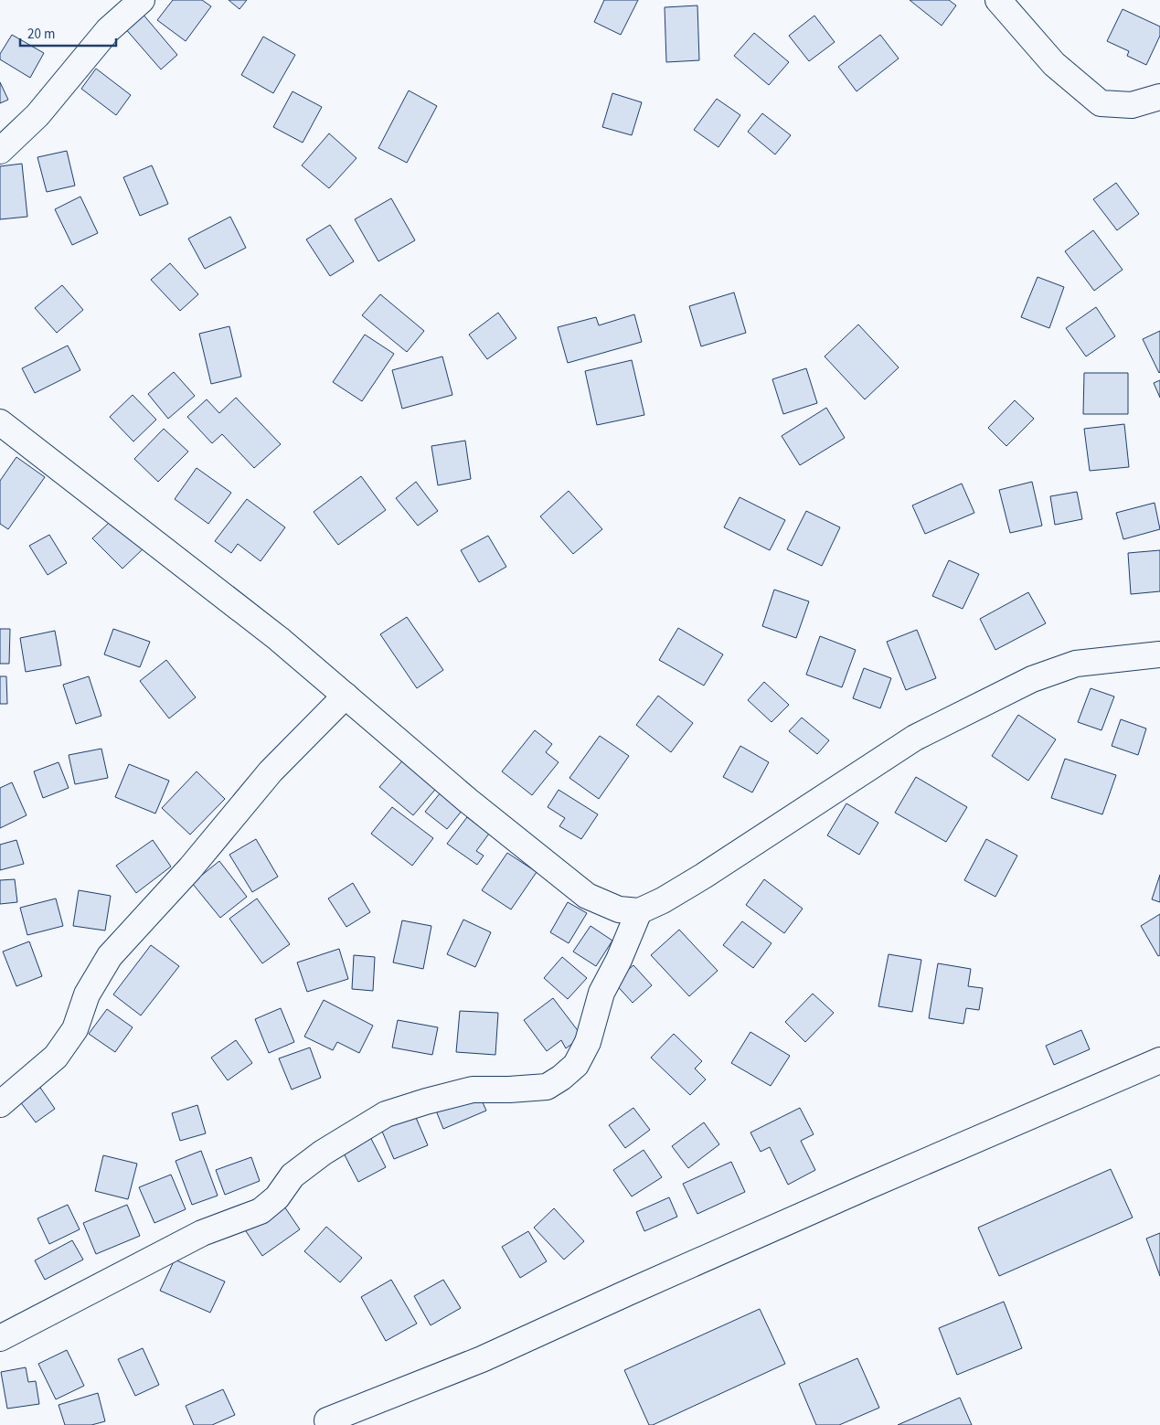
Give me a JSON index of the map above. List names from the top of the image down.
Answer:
{
  "scale_bar": "20 m"
}
